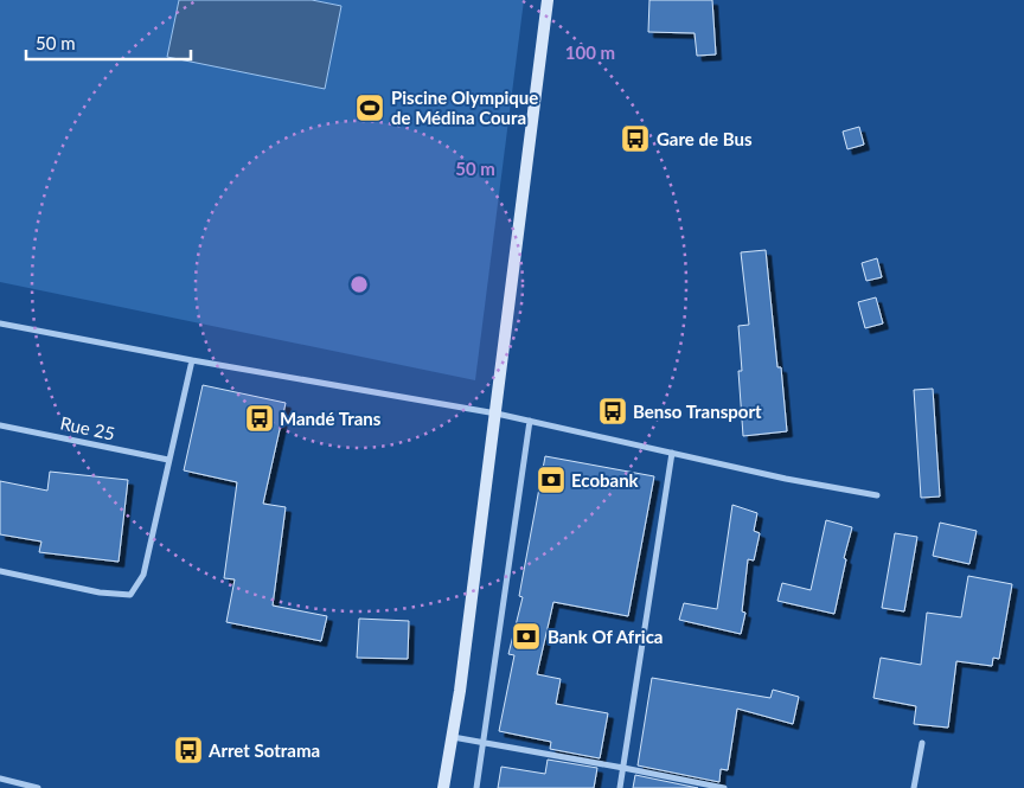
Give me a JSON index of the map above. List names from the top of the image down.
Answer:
{
  "streets": {
    "street": ["Rue 25"]
  },
  "places": {
    "sports": ["Piscine Olympique de Médina Coura"],
    "bus stop": [
      "Gare de Bus",
      "Benso Transport",
      "Mandé Trans",
      "Arret Sotrama"
    ],
    "bank": ["Ecobank", "Bank Of Africa"]
  },
  "scale_bar": "50 m",
  "rings": ["100 m", "50 m"]
}
